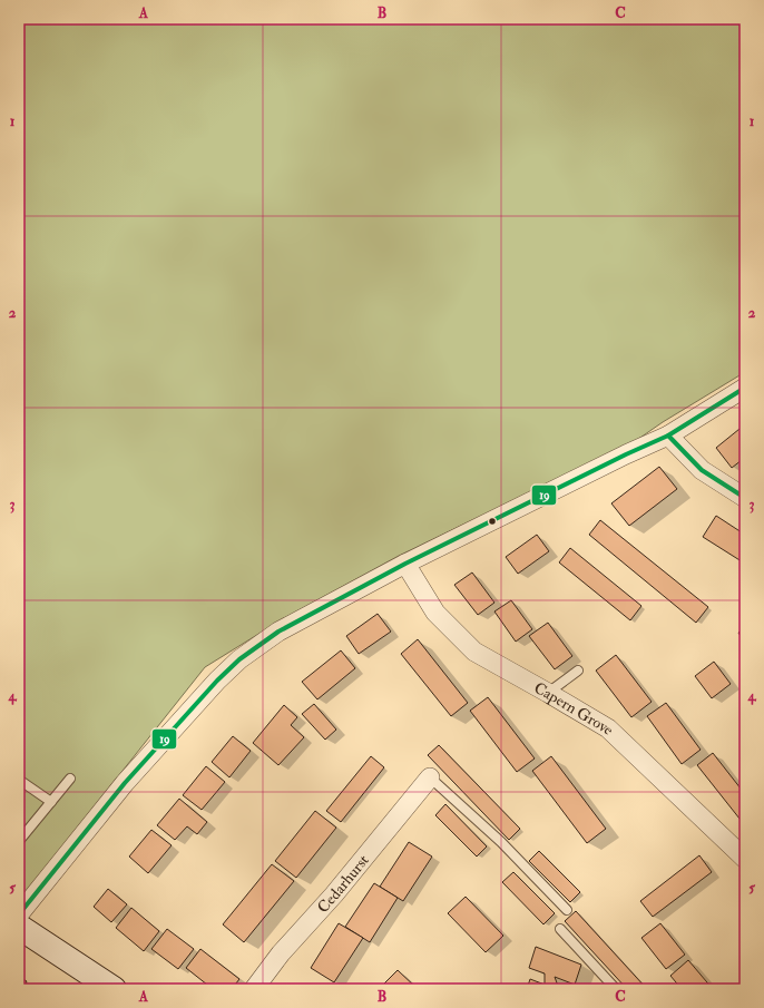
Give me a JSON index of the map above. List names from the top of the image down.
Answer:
{
  "streets": {
    "street": ["Capern Grove", "Cedarhurst"]
  },
  "lines": ["transit line 19"],
  "grid": {
    "columns": ["A", "B", "C"],
    "rows": [
      "1",
      "2",
      "3",
      "4",
      "5"
    ]
  }
}
